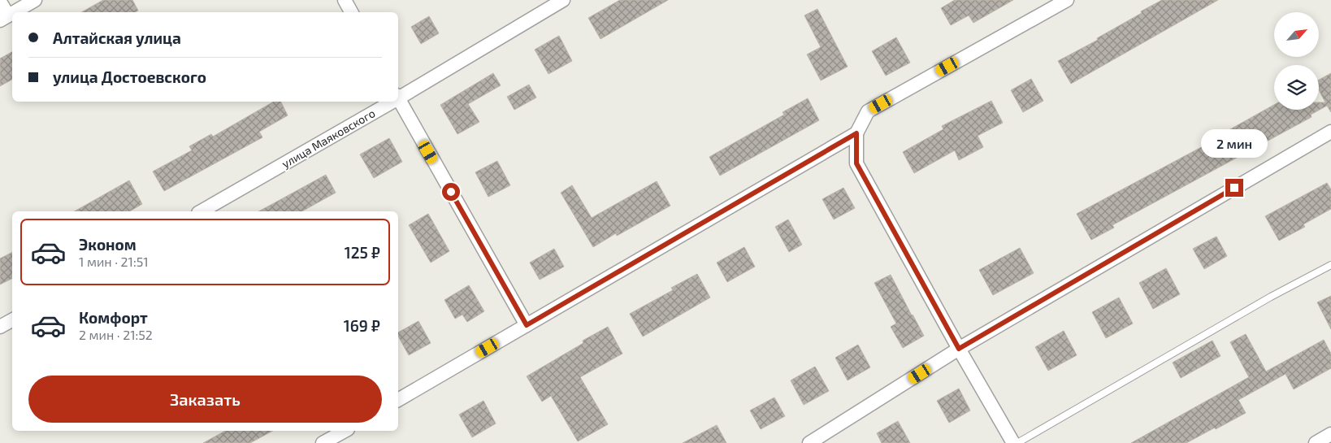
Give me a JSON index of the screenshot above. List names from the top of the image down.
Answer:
{
  "streets": {
    "street": ["улица Маяковского"]
  },
  "north": "top right",
  "page": {
    "banner": ["Алтайская улица", "улица Достоевского"],
    "bubble": "2 мин",
    "list": [
      {
        "name": "Эконом",
        "note": "1 мин · 21:51",
        "value": "125 ₽"
      },
      {
        "name": "Комфорт",
        "note": "2 мин · 21:52",
        "value": "169 ₽"
      }
    ],
    "buttons": "Заказать"
  }
}
